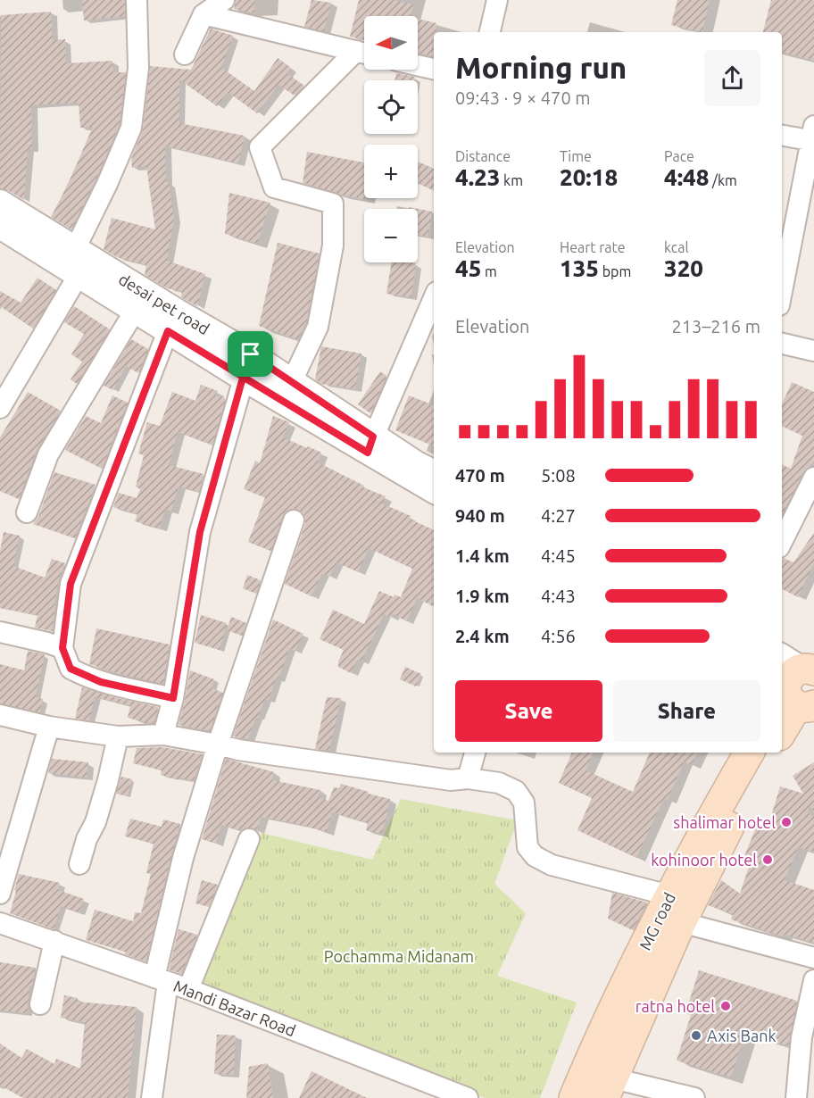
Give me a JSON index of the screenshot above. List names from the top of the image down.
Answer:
{
  "streets": {
    "main road": ["MG road"],
    "street": ["desai pet road", "Mandi Bazar Road"]
  },
  "parks": ["Pochamma Midanam"],
  "places": [
    "shalimar hotel",
    "kohinoor hotel",
    "ratna hotel",
    "Axis Bank"
  ],
  "north": "left",
  "page": {
    "map_buttons": ["+", "−"],
    "heading": ["Morning run", "09:43 · 9 × 470 m"],
    "stats": [
      ["Distance", "4.23 km"],
      ["Time", "20:18"],
      ["Pace", "4:48 /km"],
      ["Elevation", "45 m"],
      ["Heart rate", "135 bpm"],
      ["kcal", "320"]
    ],
    "chart": ["Elevation", "213–216 m"],
    "list": [
      {
        "name": "470 m",
        "note": "5:08"
      },
      {
        "name": "940 m",
        "note": "4:27"
      },
      {
        "name": "1.4 km",
        "note": "4:45"
      },
      {
        "name": "1.9 km",
        "note": "4:43"
      },
      {
        "name": "2.4 km",
        "note": "4:56"
      }
    ],
    "buttons": ["Save", "Share"]
  }
}
